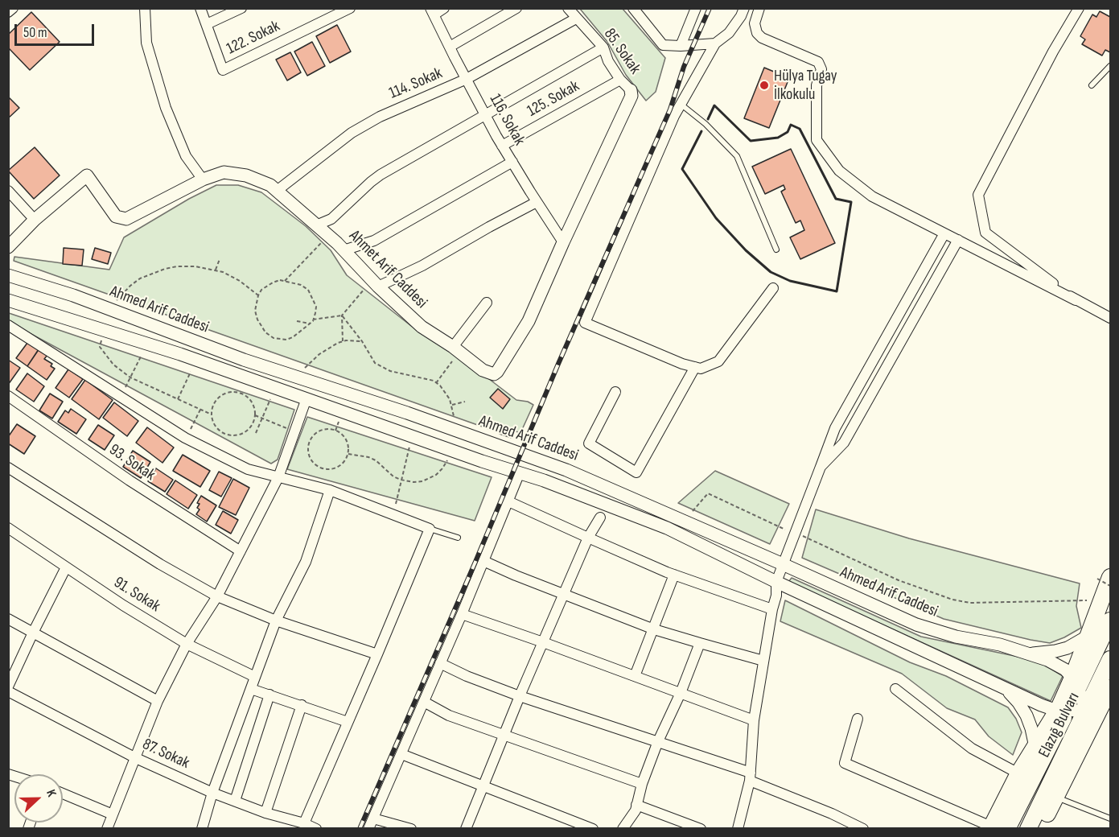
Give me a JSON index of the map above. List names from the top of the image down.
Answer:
{
  "streets": {
    "highway": ["Elazığ Bulvarı"],
    "street": [
      "122. Sokak",
      "85. Sokak",
      "114. Sokak",
      "125. Sokak",
      "116. Sokak",
      "Ahmet Arif Caddesi",
      "Ahmed Arif Caddesi",
      "93. Sokak",
      "91. Sokak",
      "87. Sokak"
    ]
  },
  "crossings": [
    ["85. Sokak", "114. Sokak"],
    ["85. Sokak", "125. Sokak"],
    ["85. Sokak", "Ahmet Arif Caddesi"],
    ["114. Sokak", "116. Sokak"],
    ["114. Sokak", "Ahmet Arif Caddesi"],
    ["125. Sokak", "116. Sokak"],
    ["116. Sokak", "Ahmet Arif Caddesi"],
    ["Ahmed Arif Caddesi", "Elazığ Bulvarı"]
  ],
  "places": ["Hülya Tugay İlkokulu"],
  "scale_bar": "50 m",
  "north": "right"
}
